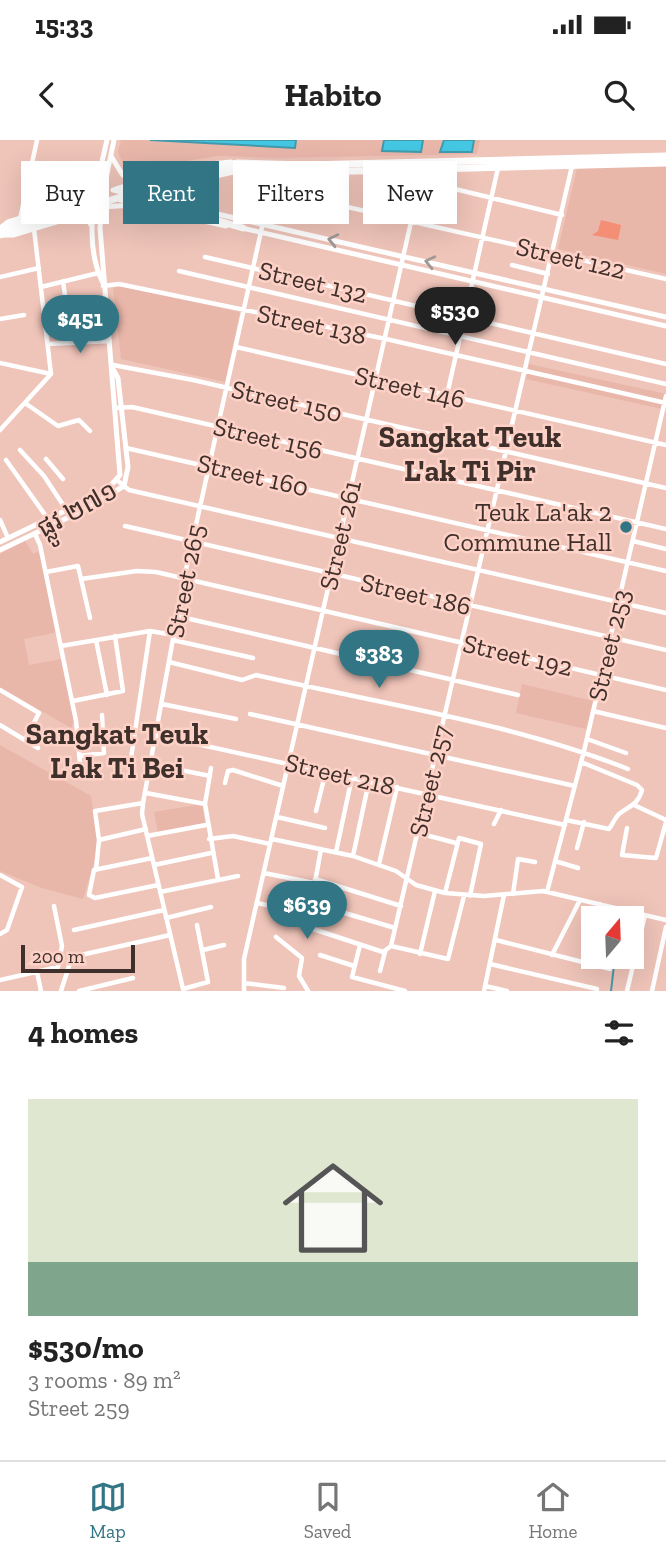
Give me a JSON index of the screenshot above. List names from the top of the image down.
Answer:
{
  "streets": {
    "main road": ["ផ្លូវ ២៧១"],
    "street": [
      "Street 122",
      "Street 132",
      "Street 138",
      "Street 146",
      "Street 150",
      "Street 156",
      "Street 160",
      "Street 261",
      "Street 265",
      "Street 186",
      "Street 253",
      "Street 192",
      "Street 218",
      "Street 257"
    ]
  },
  "crossings": [
    ["Street 122", "Street 257"],
    ["Street 132", "Street 261"],
    ["Street 132", "Street 265"],
    ["Street 132", "Street 257"],
    ["Street 138", "ផ្លូវ ២៧១"],
    ["Street 138", "Street 261"],
    ["Street 138", "Street 265"],
    ["Street 138", "Street 253"],
    ["Street 138", "Street 257"],
    ["Street 146", "Street 261"],
    ["Street 146", "Street 265"],
    ["Street 146", "Street 253"],
    ["Street 146", "Street 257"],
    ["Street 150", "ផ្លូវ ២៧១"],
    ["Street 150", "Street 261"],
    ["Street 150", "Street 265"],
    ["Street 150", "Street 253"],
    ["Street 150", "Street 257"],
    ["Street 156", "ផ្លូវ ២៧១"],
    ["Street 156", "Street 261"],
    ["Street 156", "Street 265"],
    ["Street 156", "Street 253"],
    ["Street 156", "Street 257"],
    ["Street 160", "ផ្លូវ ២៧១"],
    ["Street 160", "Street 261"],
    ["Street 160", "Street 265"],
    ["Street 160", "Street 253"],
    ["Street 160", "Street 257"],
    ["Street 261", "Street 186"],
    ["Street 261", "Street 192"],
    ["Street 261", "Street 218"],
    ["Street 265", "Street 186"],
    ["Street 265", "Street 192"],
    ["Street 265", "Street 218"],
    ["Street 186", "Street 253"],
    ["Street 186", "Street 257"],
    ["Street 253", "Street 192"],
    ["Street 253", "Street 218"],
    ["Street 192", "Street 257"],
    ["Street 218", "Street 257"]
  ],
  "districts": ["Sangkat Teuk L'ak Ti Pir", "Sangkat Teuk L'ak Ti Bei"],
  "places": ["Teuk La'ak 2 Commune Hall"],
  "scale_bar": "200 m",
  "north": "top",
  "page": {
    "status": "15:33",
    "header": "Habito",
    "chip": [
      "Buy",
      "Rent",
      "Filters",
      "New"
    ],
    "price": [
      "$530",
      "$451",
      "$383",
      "$639"
    ],
    "scale": "200 m",
    "heading": "4 homes",
    "list": [
      {
        "name": "$530/mo",
        "note": "3 rooms · 89 m² · Street 259"
      }
    ],
    "tabs": ["Map", "Saved", "Home"]
  }
}
